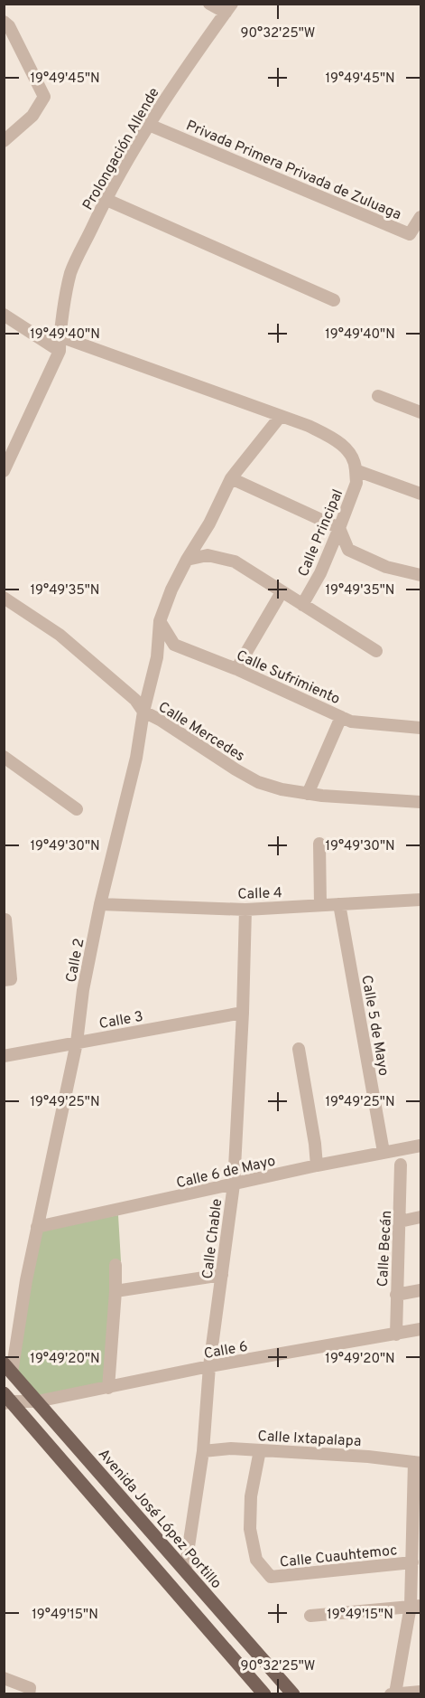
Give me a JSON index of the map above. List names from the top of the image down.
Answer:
{
  "streets": {
    "main road": ["Avenida José López Portillo"],
    "street": [
      "Prolongación Allende",
      "Privada Primera Privada de Zuluaga",
      "Calle Principal",
      "Calle Sufrimiento",
      "Calle Mercedes",
      "Calle 4",
      "Calle 2",
      "Calle 3",
      "Calle 5 de Mayo",
      "Calle 6 de Mayo",
      "Calle Chable",
      "Calle Becán",
      "Calle 6",
      "Calle Ixtapalapa",
      "Calle Cuauhtemoc"
    ]
  },
  "crossings": [
    ["Prolongación Allende", "Privada Primera Privada de Zuluaga"],
    ["Calle Sufrimiento", "Calle 2"],
    ["Calle Mercedes", "Calle 2"],
    ["Calle 4", "Calle 2"],
    ["Calle 4", "Calle 5 de Mayo"],
    ["Calle 4", "Calle Chable"],
    ["Calle 2", "Calle 3"],
    ["Calle 2", "Calle 6 de Mayo"],
    ["Calle 2", "Avenida José López Portillo"],
    ["Calle 3", "Calle Chable"],
    ["Calle 5 de Mayo", "Calle 6 de Mayo"],
    ["Calle 6 de Mayo", "Calle Chable"],
    ["Calle Chable", "Calle 6"],
    ["Calle Chable", "Calle Ixtapalapa"],
    ["Calle Chable", "Avenida José López Portillo"],
    ["Calle Becán", "Calle 6"],
    ["Calle 6", "Avenida José López Portillo"],
    ["Calle Ixtapalapa", "Calle Cuauhtemoc"]
  ],
  "coordinates": [
    "90°32'25\"W",
    "19°49'45\"N",
    "19°49'40\"N",
    "19°49'35\"N",
    "19°49'30\"N",
    "19°49'25\"N",
    "19°49'20\"N",
    "19°49'15\"N"
  ]
}
